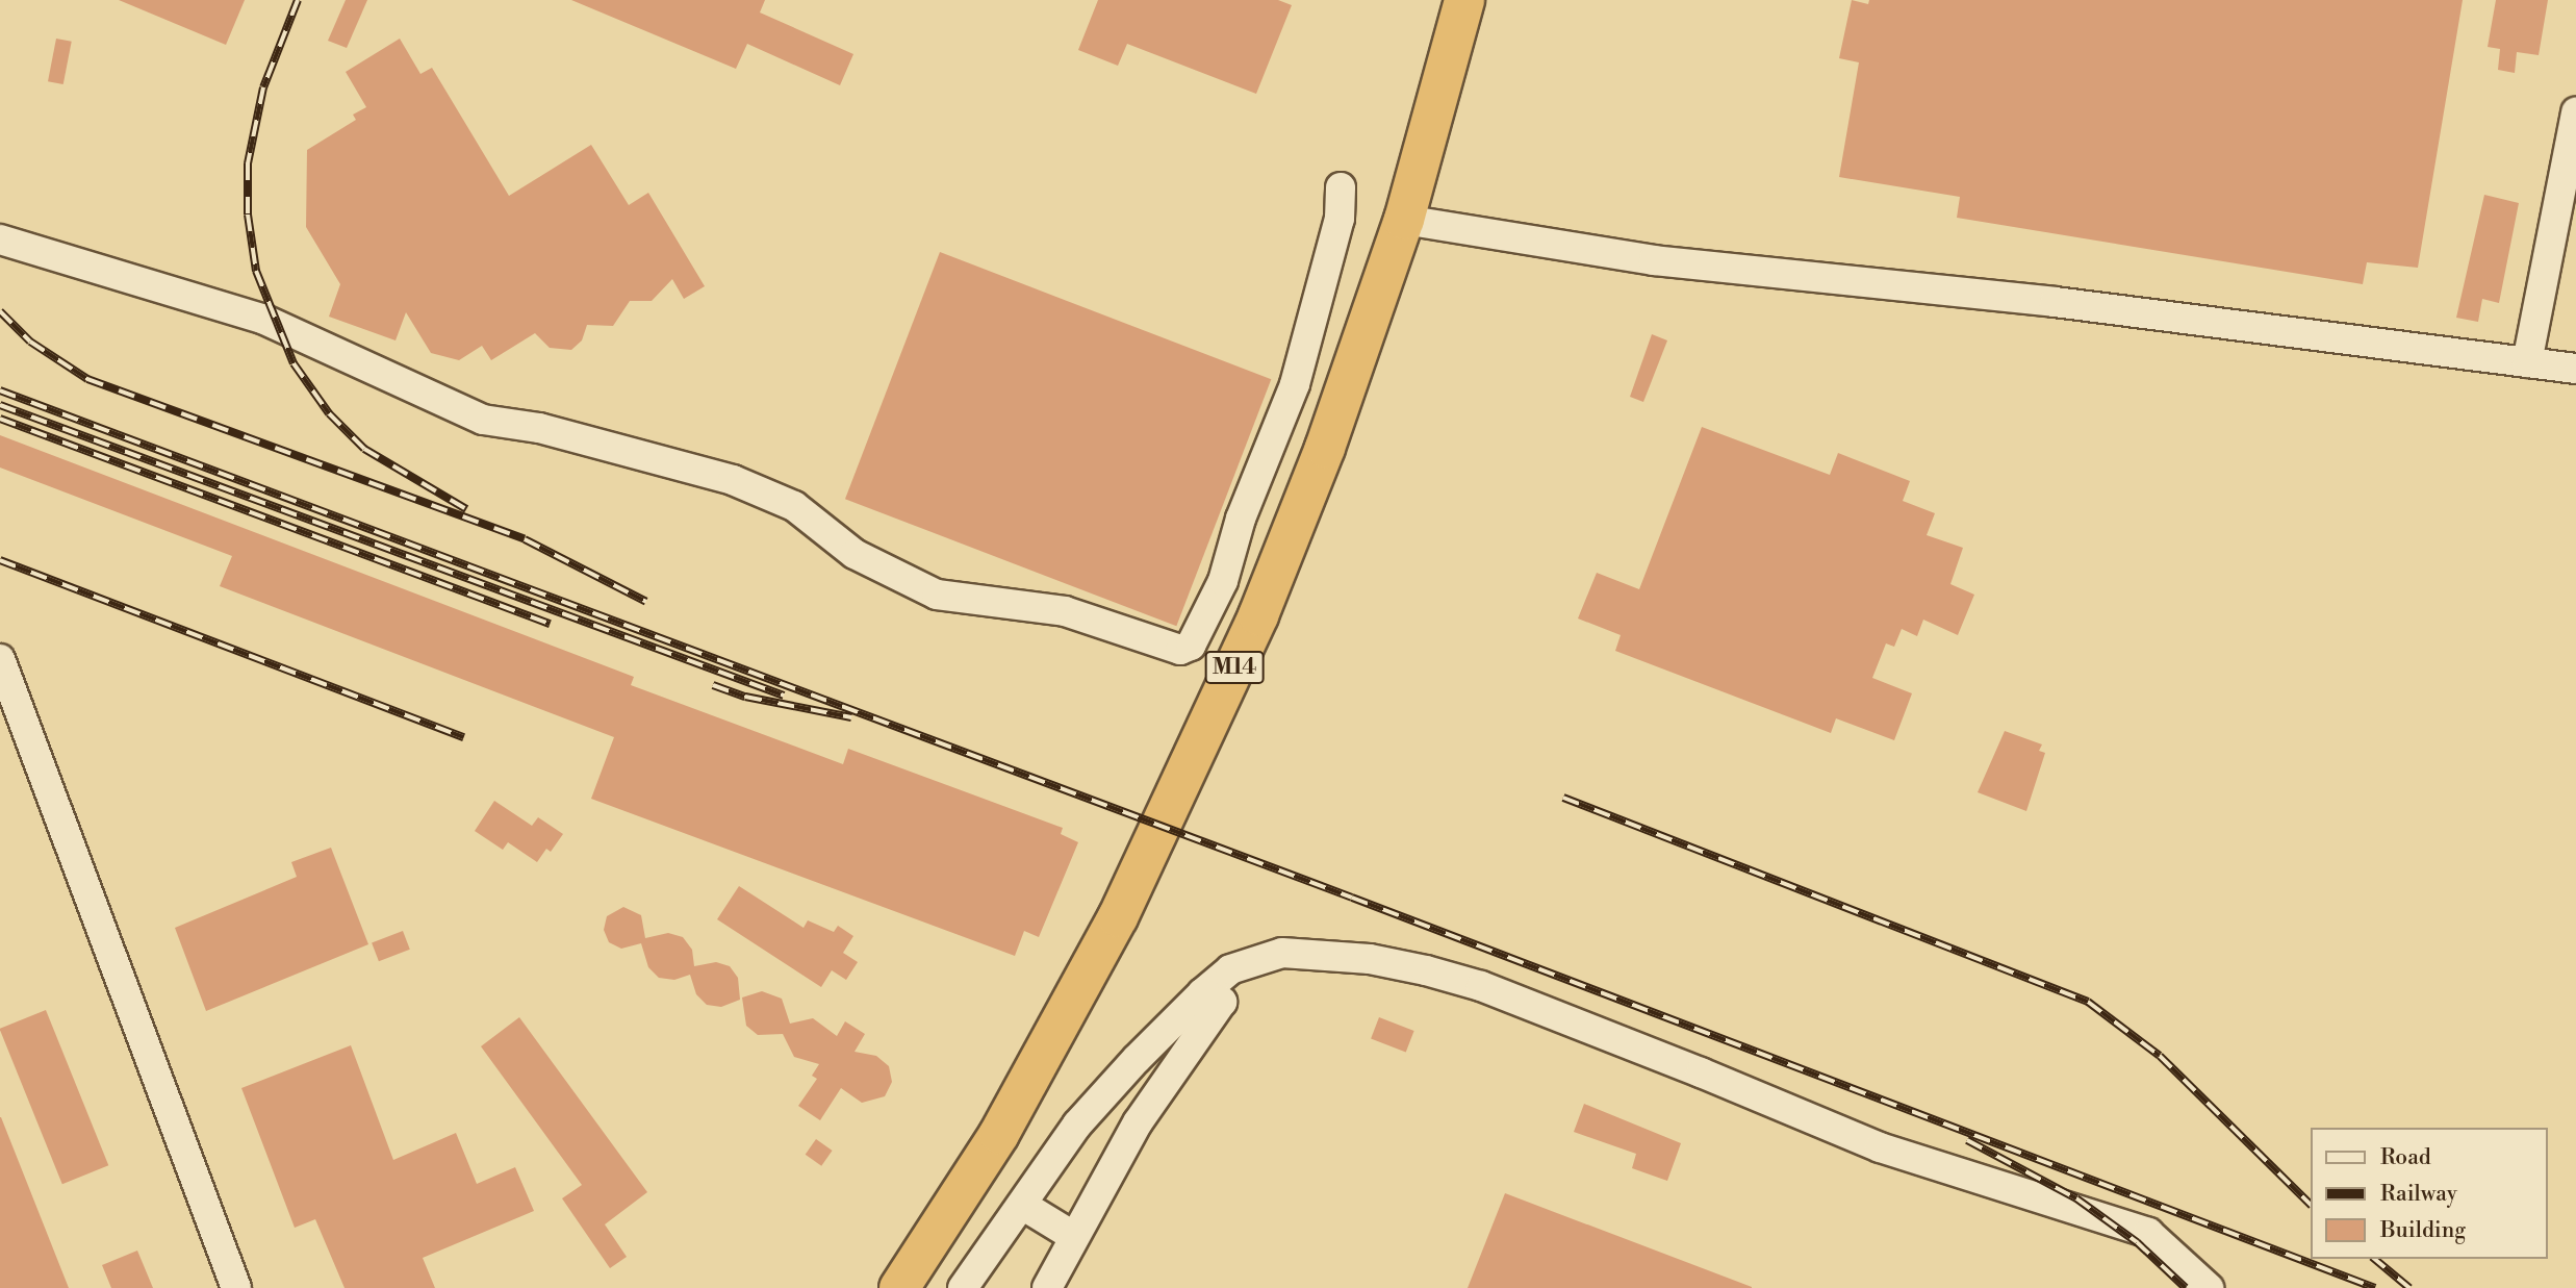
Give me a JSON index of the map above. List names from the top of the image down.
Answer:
{
  "streets": {
    "highway": ["M14"]
  },
  "legend": ["Road", "Railway", "Building"]
}
